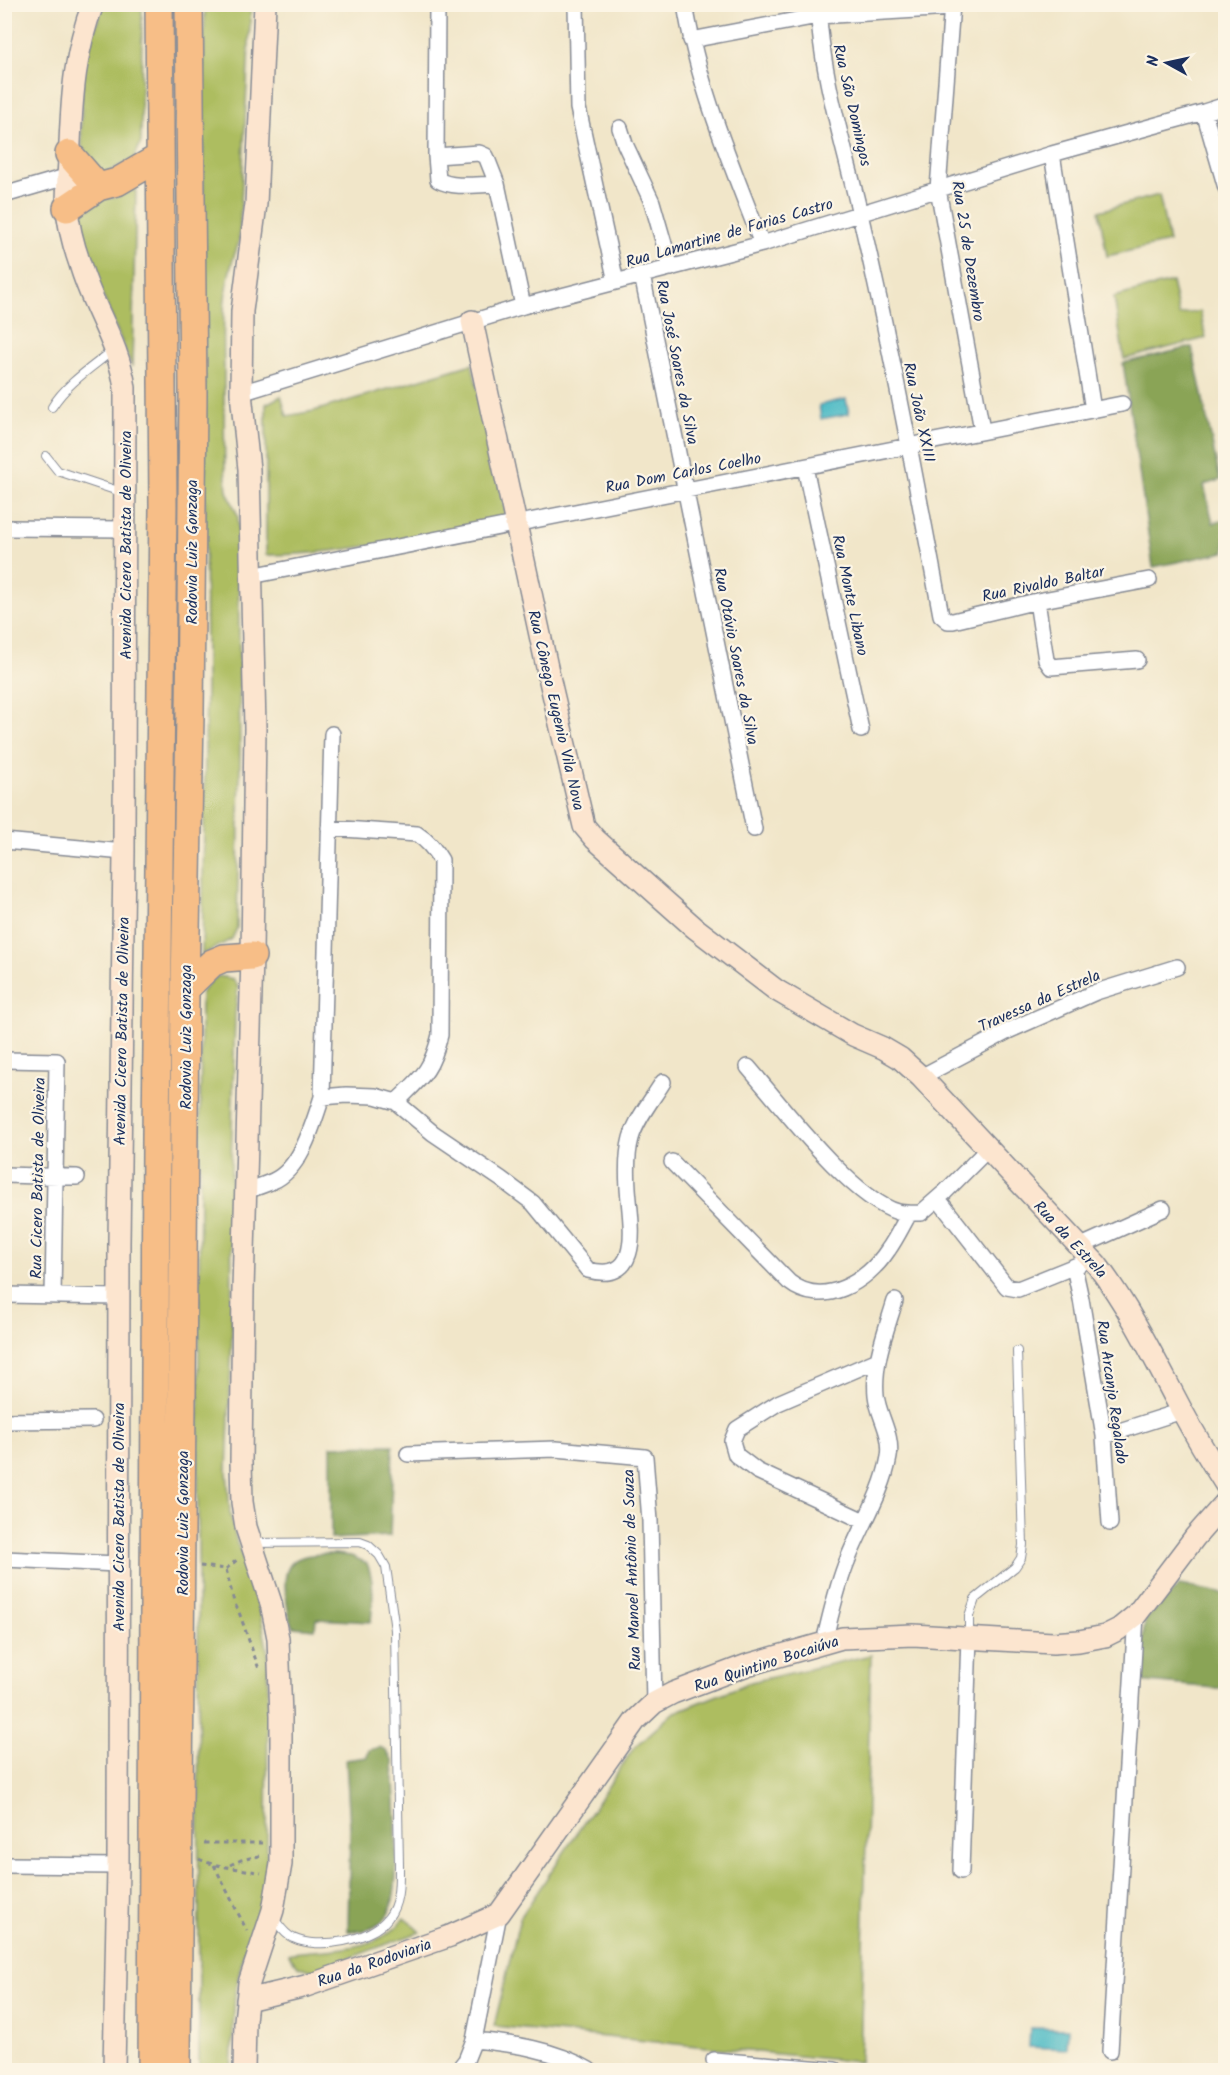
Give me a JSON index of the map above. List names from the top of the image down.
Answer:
{
  "streets": {
    "highway": ["Rodovia Luiz Gonzaga"],
    "main road": [
      "Avenida Cicero Batista de Oliveira",
      "Rua Cônego Eugenio Vila Nova",
      "Rua da Estrela",
      "Rua Quintino Bocaiúva",
      "Rua da Rodoviaria"
    ],
    "street": [
      "Rua São Domingos",
      "Rua Lamartine de Farias Castro",
      "Rua 25 de Dezembro",
      "Rua José Soares da Silva",
      "Rua João XXIII",
      "Rua Dom Carlos Coelho",
      "Rua Rivaldo Baltar",
      "Rua Monte Libano",
      "Rua Otávio Soares da Silva",
      "Travessa da Estrela",
      "Rua Cicero Batista de Oliveira",
      "Rua Arcanjo Regalado",
      "Rua Manoel Antônio de Souza"
    ]
  },
  "crossings": [
    ["Rua São Domingos", "Rua Lamartine de Farias Castro"],
    ["Rua São Domingos", "Rua João XXIII"],
    ["Rua Lamartine de Farias Castro", "Rua 25 de Dezembro"],
    ["Rua Lamartine de Farias Castro", "Rua José Soares da Silva"],
    ["Rua Lamartine de Farias Castro", "Rua João XXIII"],
    ["Rua Lamartine de Farias Castro", "Rua Cônego Eugenio Vila Nova"],
    ["Rua 25 de Dezembro", "Rua Dom Carlos Coelho"],
    ["Rua José Soares da Silva", "Rua Dom Carlos Coelho"],
    ["Rua José Soares da Silva", "Rua Otávio Soares da Silva"],
    ["Rua João XXIII", "Rua Dom Carlos Coelho"],
    ["Rua João XXIII", "Rua Rivaldo Baltar"],
    ["Rua Dom Carlos Coelho", "Rua Monte Libano"],
    ["Rua Dom Carlos Coelho", "Rua Otávio Soares da Silva"],
    ["Rua Dom Carlos Coelho", "Rua Cônego Eugenio Vila Nova"],
    ["Rua Cônego Eugenio Vila Nova", "Travessa da Estrela"],
    ["Rua Cônego Eugenio Vila Nova", "Rua da Estrela"],
    ["Travessa da Estrela", "Rua da Estrela"],
    ["Rua da Estrela", "Rua Arcanjo Regalado"],
    ["Rua Manoel Antônio de Souza", "Rua Quintino Bocaiúva"],
    ["Rua Quintino Bocaiúva", "Rua da Rodoviaria"]
  ],
  "north": "left"
}
